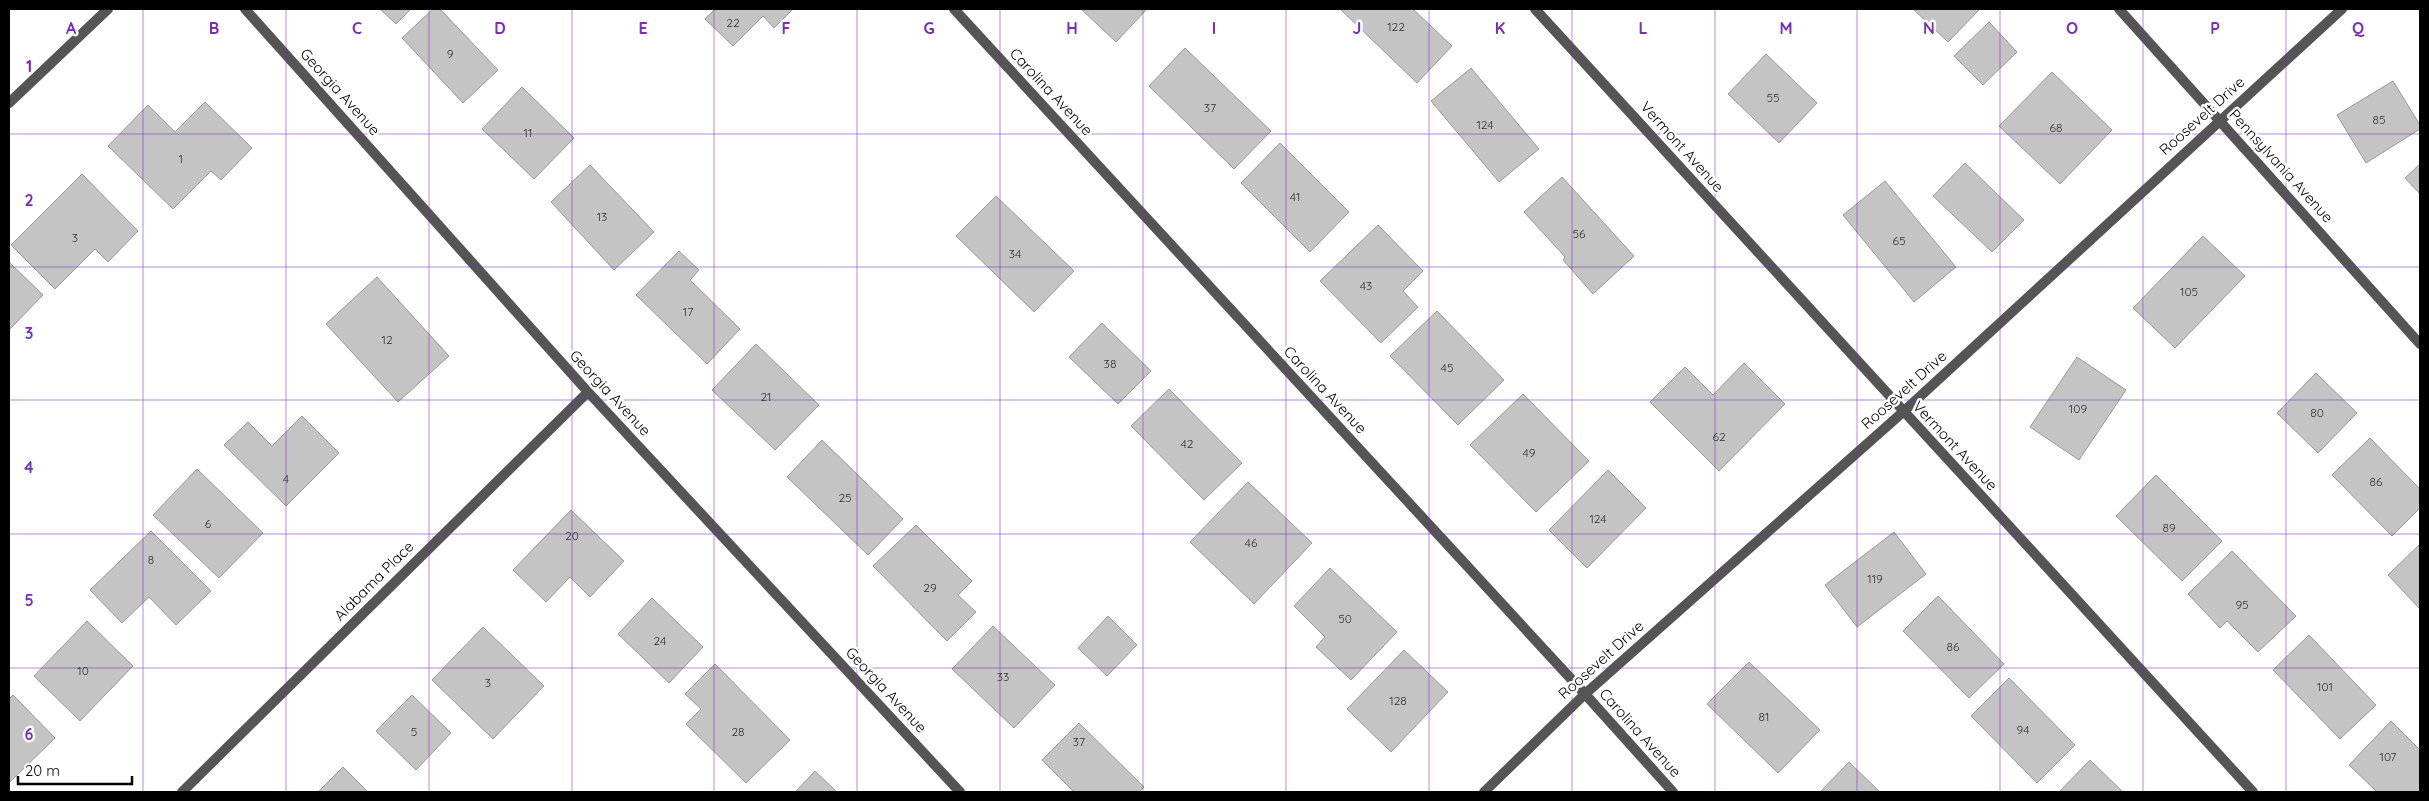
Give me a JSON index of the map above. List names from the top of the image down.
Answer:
{
  "streets": {
    "street": [
      "Georgia Avenue",
      "Carolina Avenue",
      "Roosevelt Drive",
      "Vermont Avenue",
      "Pennsylvania Avenue",
      "Alabama Place"
    ]
  },
  "crossings": [
    ["Georgia Avenue", "Alabama Place"],
    ["Carolina Avenue", "Roosevelt Drive"],
    ["Roosevelt Drive", "Vermont Avenue"],
    ["Roosevelt Drive", "Pennsylvania Avenue"]
  ],
  "house_numbers": [
    "22",
    "122",
    "9",
    "55",
    "37",
    "85",
    "124",
    "68",
    "11",
    "1",
    "41",
    "13",
    "56",
    "3",
    "65",
    "34",
    "43",
    "105",
    "17",
    "12",
    "38",
    "45",
    "21",
    "109",
    "80",
    "62",
    "42",
    "49",
    "4",
    "86",
    "25",
    "124",
    "6",
    "89",
    "20",
    "46",
    "8",
    "119",
    "29",
    "95",
    "50",
    "24",
    "86",
    "10",
    "33",
    "3",
    "101",
    "128",
    "81",
    "94",
    "5",
    "28",
    "37",
    "107"
  ],
  "scale_bar": "20 m",
  "grid": {
    "columns": [
      "A",
      "B",
      "C",
      "D",
      "E",
      "F",
      "G",
      "H",
      "I",
      "J",
      "K",
      "L",
      "M",
      "N",
      "O",
      "P",
      "Q"
    ],
    "rows": [
      "1",
      "2",
      "3",
      "4",
      "5",
      "6"
    ]
  }
}
